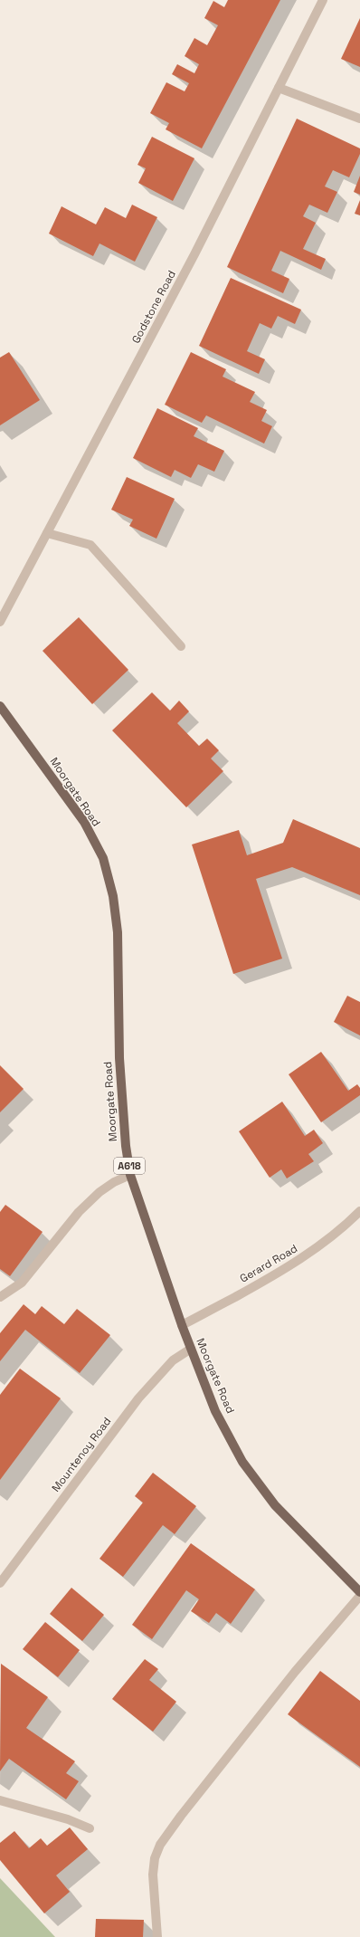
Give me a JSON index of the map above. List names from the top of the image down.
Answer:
{
  "streets": {
    "main road": ["Moorgate Road", "A618"],
    "street": ["Godstone Road", "Gerard Road", "Mountenoy Road"]
  },
  "crossings": [
    ["Moorgate Road", "Gerard Road"],
    ["Moorgate Road", "Mountenoy Road"]
  ]
}
